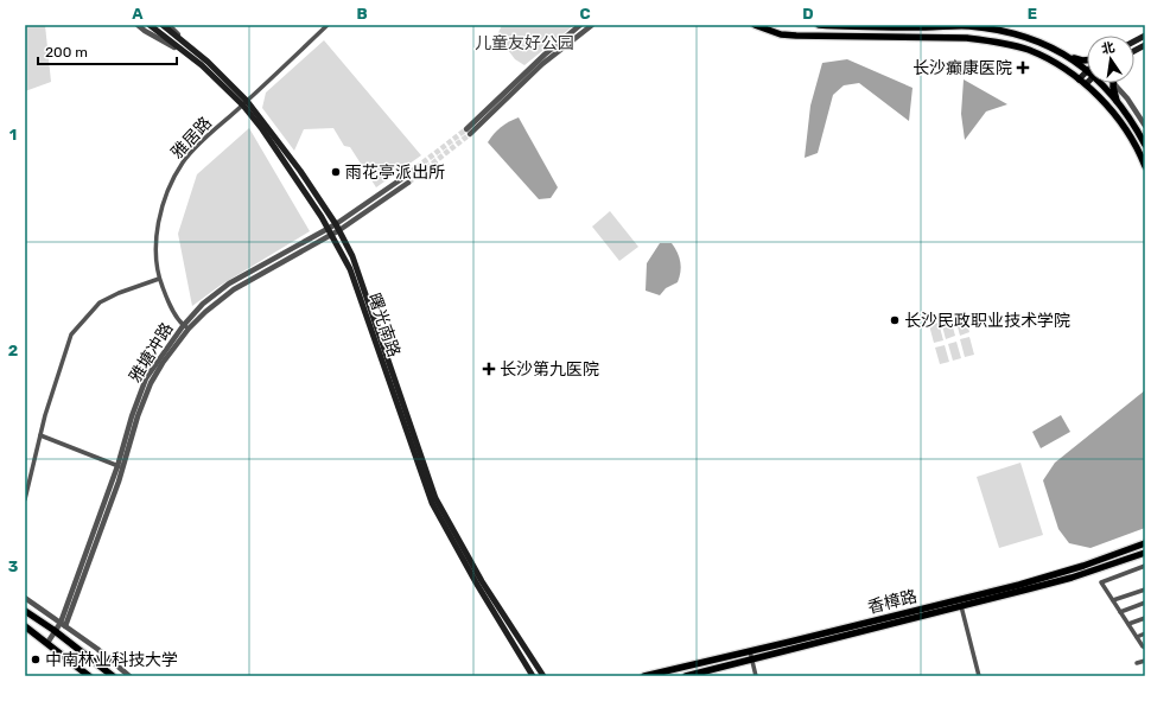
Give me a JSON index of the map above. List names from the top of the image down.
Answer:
{
  "streets": {
    "main road": ["曙光南路", "香樟路"],
    "street": ["雅居路", "雅塘冲路"]
  },
  "crossings": [
    ["雅居路", "曙光南路"],
    ["雅居路", "雅塘冲路"],
    ["曙光南路", "雅塘冲路"]
  ],
  "parks": ["儿童友好公园"],
  "places": {
    "health": ["长沙癫康医院", "长沙第九医院"],
    "other": ["雨花亭派出所", "长沙民政职业技术学院", "中南林业科技大学"]
  },
  "scale_bar": "200 m",
  "north": "top",
  "grid": {
    "columns": [
      "A",
      "B",
      "C",
      "D",
      "E"
    ],
    "rows": ["1", "2", "3"]
  }
}
